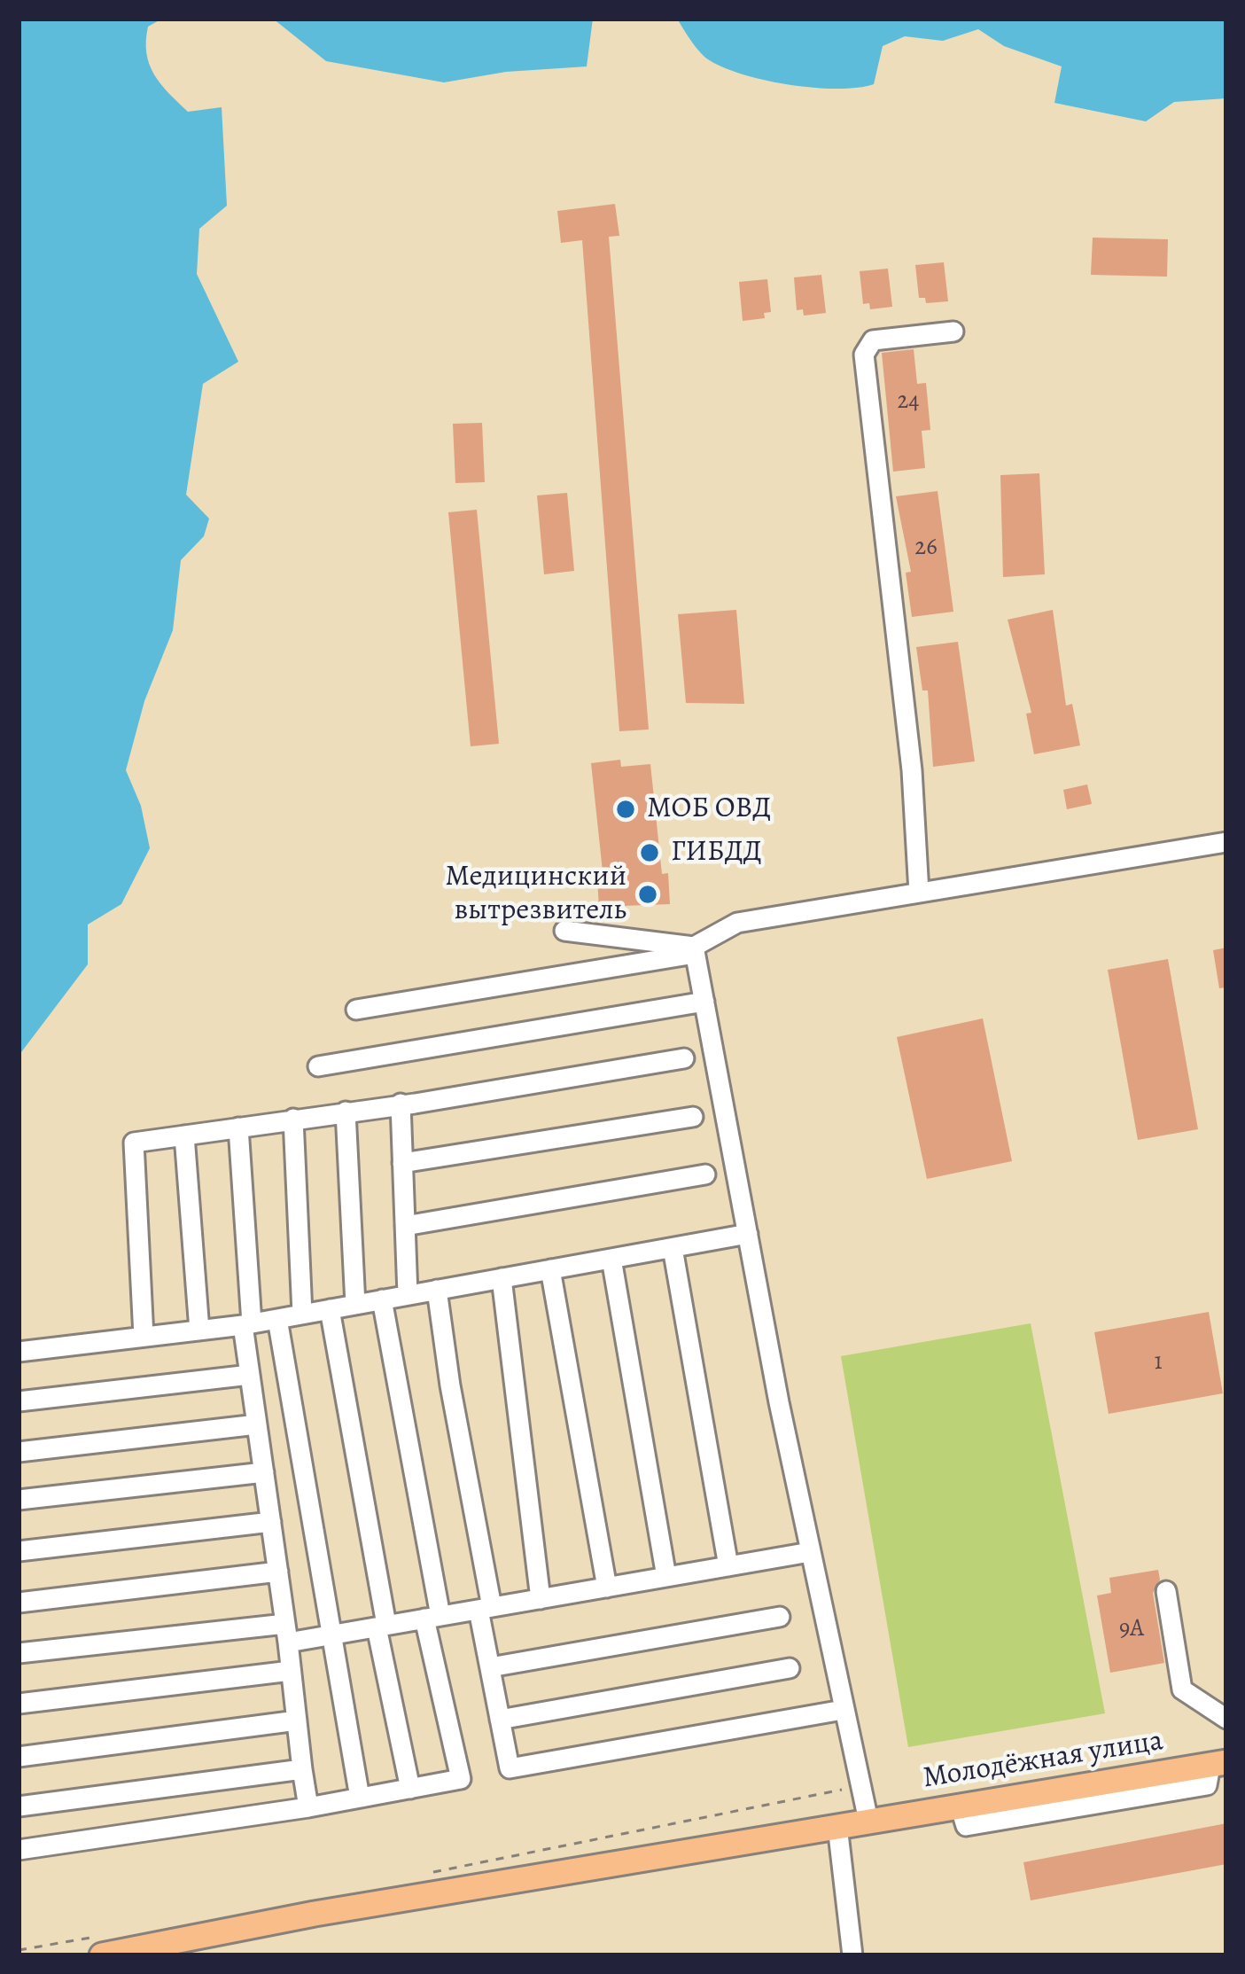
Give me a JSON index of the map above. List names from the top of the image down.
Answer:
{
  "streets": {
    "main road": ["Молодёжная улица"]
  },
  "places": ["МОБ ОВД", "ГИБДД", "Медицинский вытрезвитель"],
  "house_numbers": [
    "24",
    "26",
    "1",
    "9А"
  ]
}
